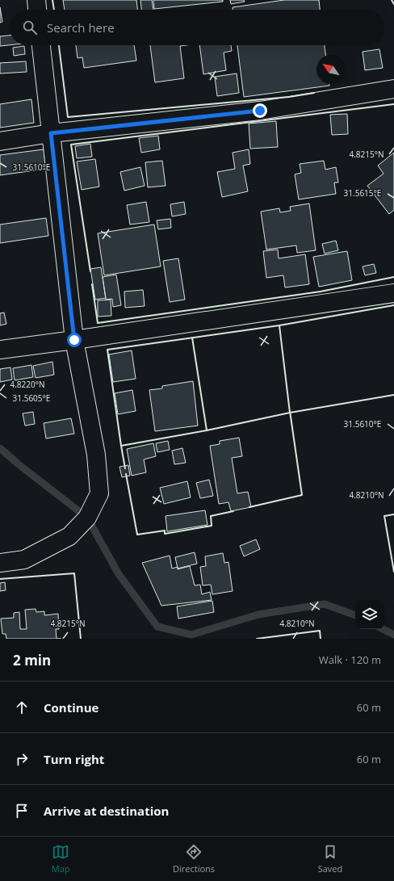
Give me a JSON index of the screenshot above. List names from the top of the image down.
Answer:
{
  "north": "top left",
  "page": {
    "search": "Search here",
    "heading": ["2 min", "Walk · 120 m"],
    "list": [
      ["Continue", "60 m"],
      ["Turn right", "60 m"],
      "Arrive at destination"
    ],
    "nav": ["Map", "Directions", "Saved"]
  },
  "coordinates": [
    "4.8215°N",
    "31.5610°E",
    "31.5615°E",
    "4.8220°N",
    "31.5605°E",
    "4.8210°N"
  ]
}
